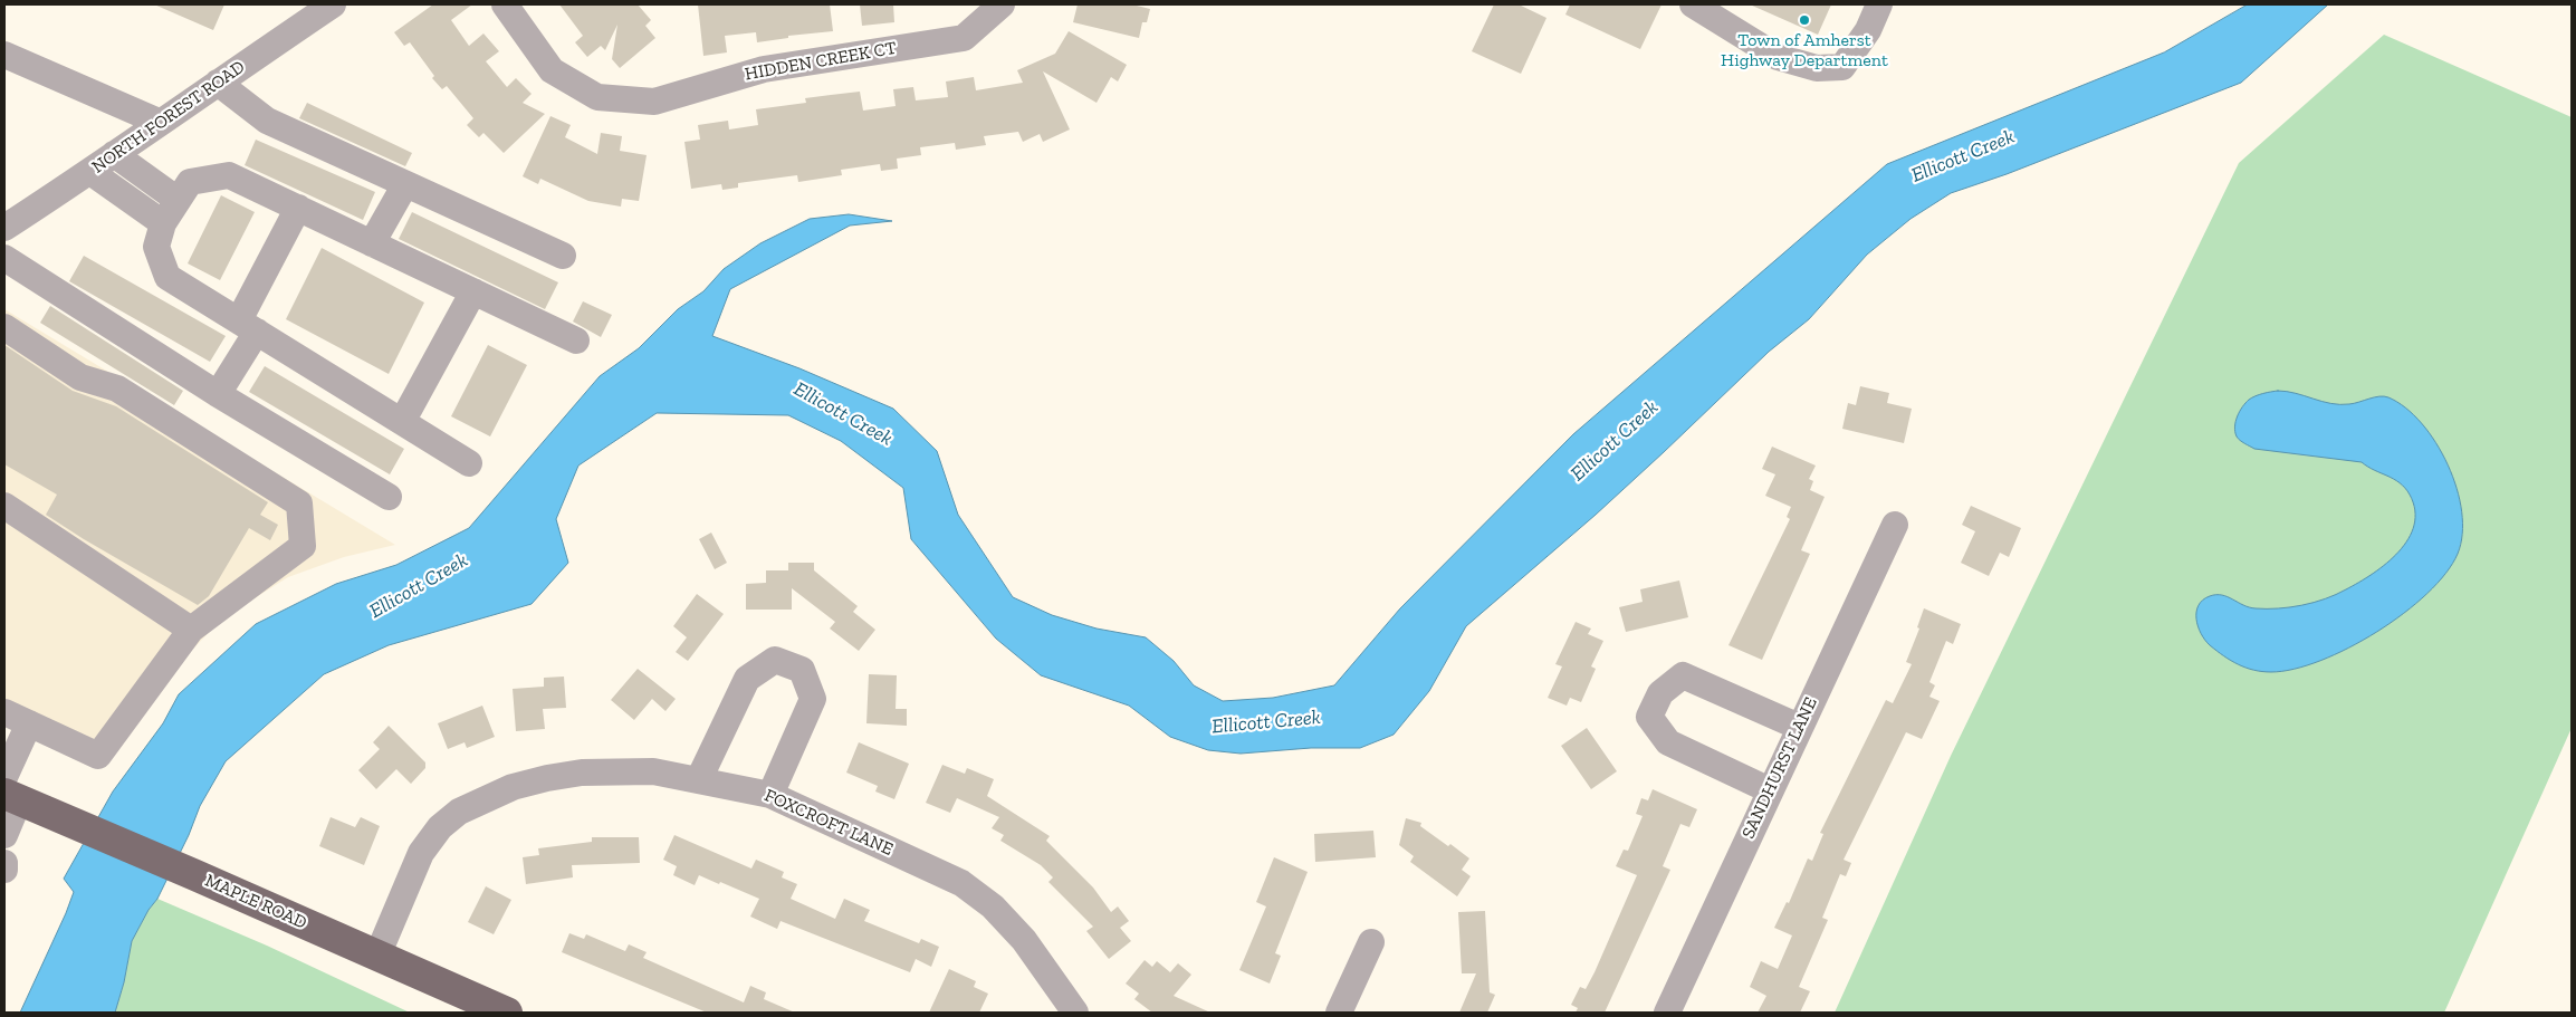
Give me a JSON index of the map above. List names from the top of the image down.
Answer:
{
  "streets": {
    "main road": ["MAPLE ROAD"],
    "street": [
      "HIDDEN CREEK CT",
      "NORTH FOREST ROAD",
      "SANDHURST LANE",
      "FOXCROFT LANE"
    ]
  },
  "crossings": [
    ["FOXCROFT LANE", "MAPLE ROAD"]
  ],
  "water": ["Ellicott Creek"],
  "places": ["Town of Amherst Highway Department"]
}
